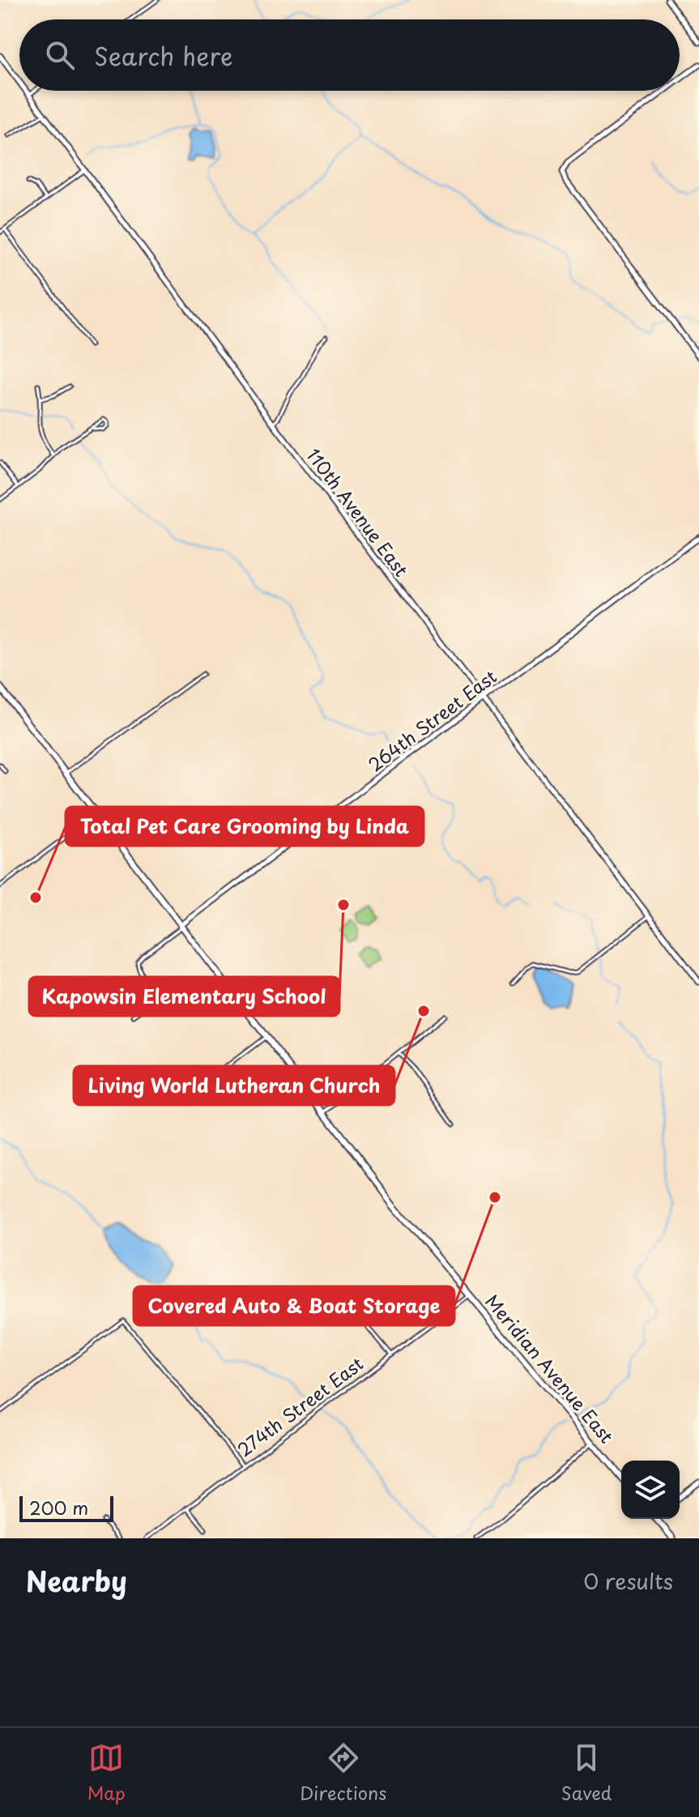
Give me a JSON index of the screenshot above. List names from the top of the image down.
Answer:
{
  "streets": {
    "main road": ["Meridian Avenue East"],
    "street": ["110th Avenue East", "264th Street East", "274th Street East"]
  },
  "crossings": [
    ["110th Avenue East", "264th Street East"],
    ["264th Street East", "Meridian Avenue East"],
    ["Meridian Avenue East", "274th Street East"]
  ],
  "places": [
    "Total Pet Care Grooming by Linda",
    "Kapowsin Elementary School",
    "Living World Lutheran Church",
    "Covered Auto & Boat Storage"
  ],
  "scale_bar": "200 m",
  "page": {
    "search": "Search here",
    "scale": "200 m",
    "heading": ["Nearby", "0 results"],
    "nav": ["Map", "Directions", "Saved"]
  }
}
